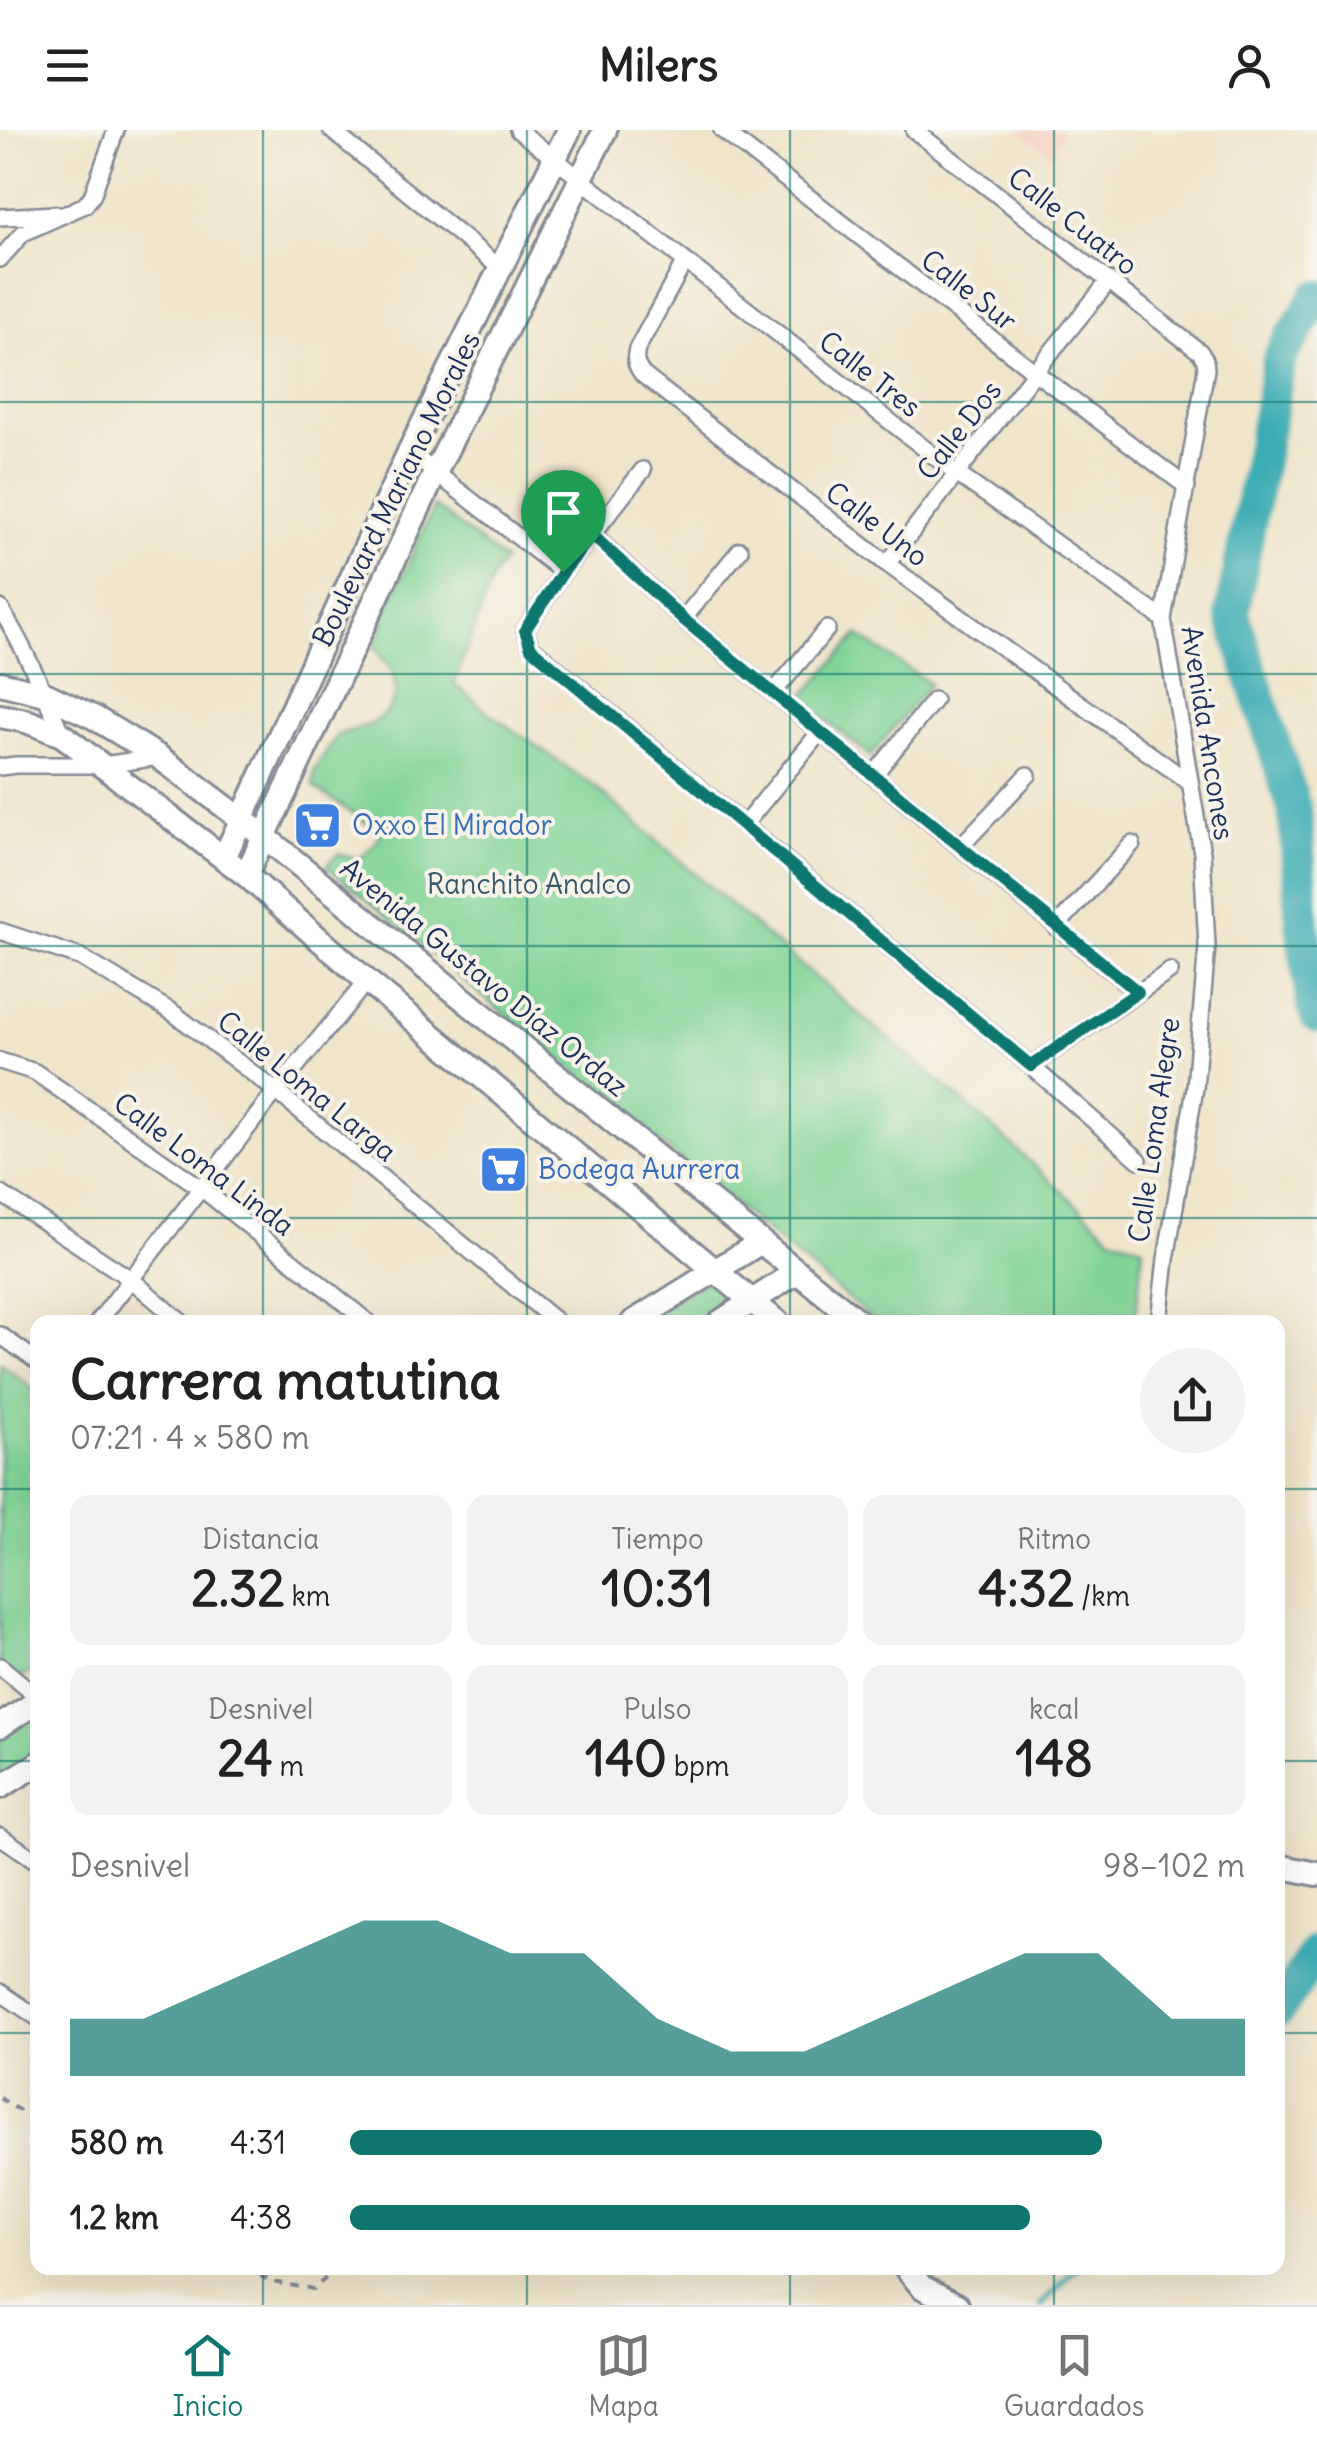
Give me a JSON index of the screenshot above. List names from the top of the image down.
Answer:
{
  "streets": {
    "street": [
      "Calle Cuatro",
      "Calle Sur",
      "Calle Tres",
      "Calle Dos",
      "Boulevard Mariano Morales",
      "Calle Uno",
      "Avenida Ancones",
      "Avenida Gustavo Díaz Ordaz",
      "Calle Loma Larga",
      "Calle Loma Alegre",
      "Calle Loma Linda"
    ]
  },
  "crossings": [
    ["Calle Cuatro", "Calle Dos"],
    ["Calle Cuatro", "Avenida Ancones"],
    ["Calle Sur", "Calle Dos"],
    ["Calle Sur", "Avenida Ancones"],
    ["Calle Tres", "Calle Dos"],
    ["Calle Tres", "Boulevard Mariano Morales"],
    ["Calle Tres", "Calle Uno"],
    ["Calle Tres", "Avenida Ancones"],
    ["Calle Dos", "Calle Uno"],
    ["Boulevard Mariano Morales", "Avenida Gustavo Díaz Ordaz"],
    ["Calle Uno", "Avenida Ancones"],
    ["Avenida Ancones", "Calle Loma Alegre"]
  ],
  "parks": ["Ranchito Analco"],
  "places": {
    "supermarket": ["Oxxo El Mirador", "Bodega Aurrera"]
  },
  "page": {
    "header": "Milers",
    "heading": ["Carrera matutina", "07:21 · 4 × 580 m"],
    "stats": [
      ["Distancia", "2.32 km"],
      ["Tiempo", "10:31"],
      ["Ritmo", "4:32 /km"],
      ["Desnivel", "24 m"],
      ["Pulso", "140 bpm"],
      ["kcal", "148"]
    ],
    "chart": ["Desnivel", "98–102 m"],
    "list": [
      {
        "name": "580 m",
        "note": "4:31"
      },
      {
        "name": "1.2 km",
        "note": "4:38"
      }
    ],
    "tabs": ["Inicio", "Mapa", "Guardados"]
  }
}
